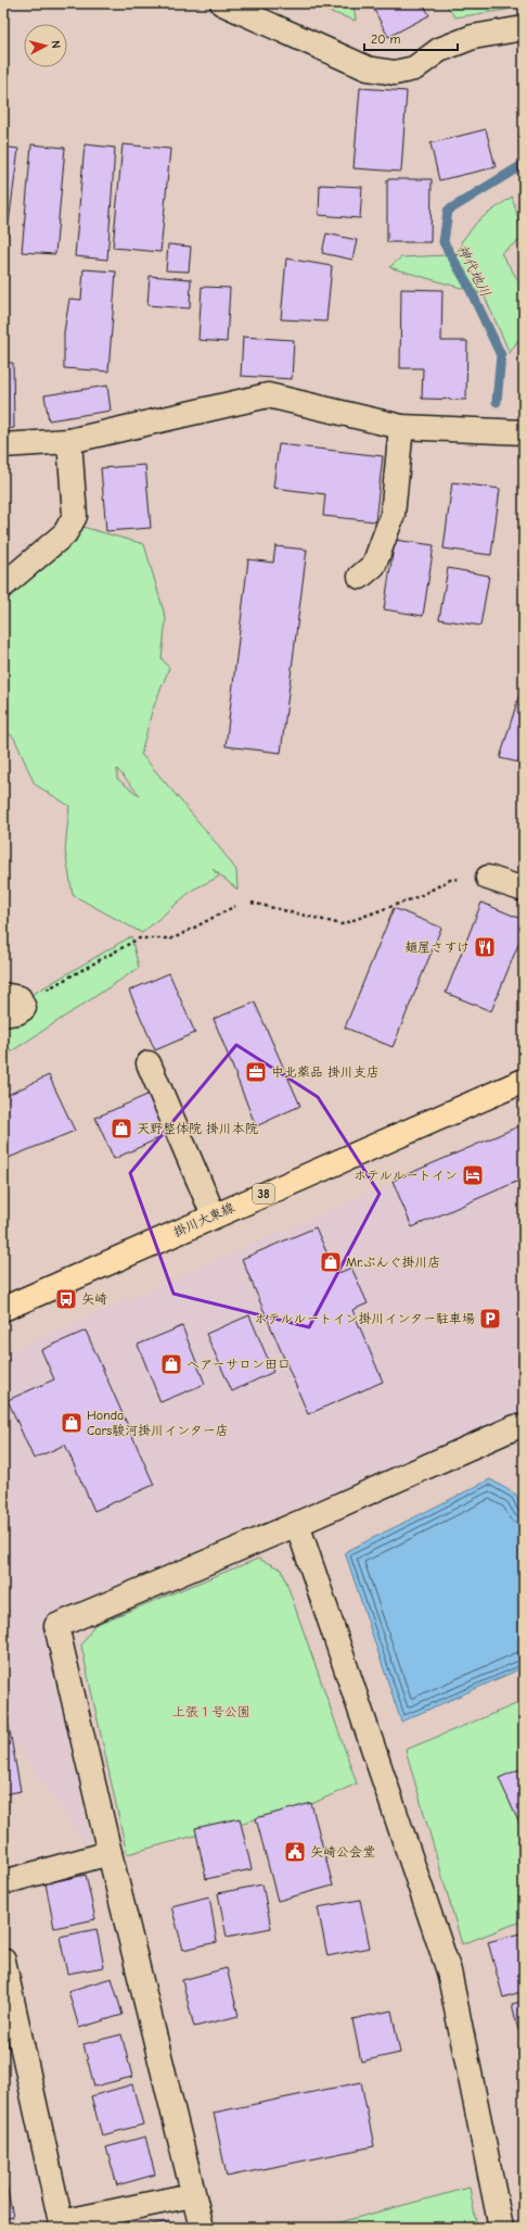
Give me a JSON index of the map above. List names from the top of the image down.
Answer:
{
  "streets": {
    "main road": ["38", "掛川大東線"]
  },
  "water": ["神代地川"],
  "parks": ["上張１号公園"],
  "places": {
    "restaurant": ["麺屋さすけ"],
    "office": ["中北薬品 掛川支店"],
    "shop": [
      "天野整体院 掛川本院",
      "Mr.ぶんぐ掛川店",
      "ヘアーサロン田口",
      "Honda Cars駿河掛川インター店"
    ],
    "hotel": ["ホテルルートイン"],
    "bus stop": ["矢崎"],
    "parking": ["ホテルルートイン掛川インター駐車場"],
    "public building": ["矢崎公会堂"]
  },
  "scale_bar": "20 m",
  "north": "right"
}
